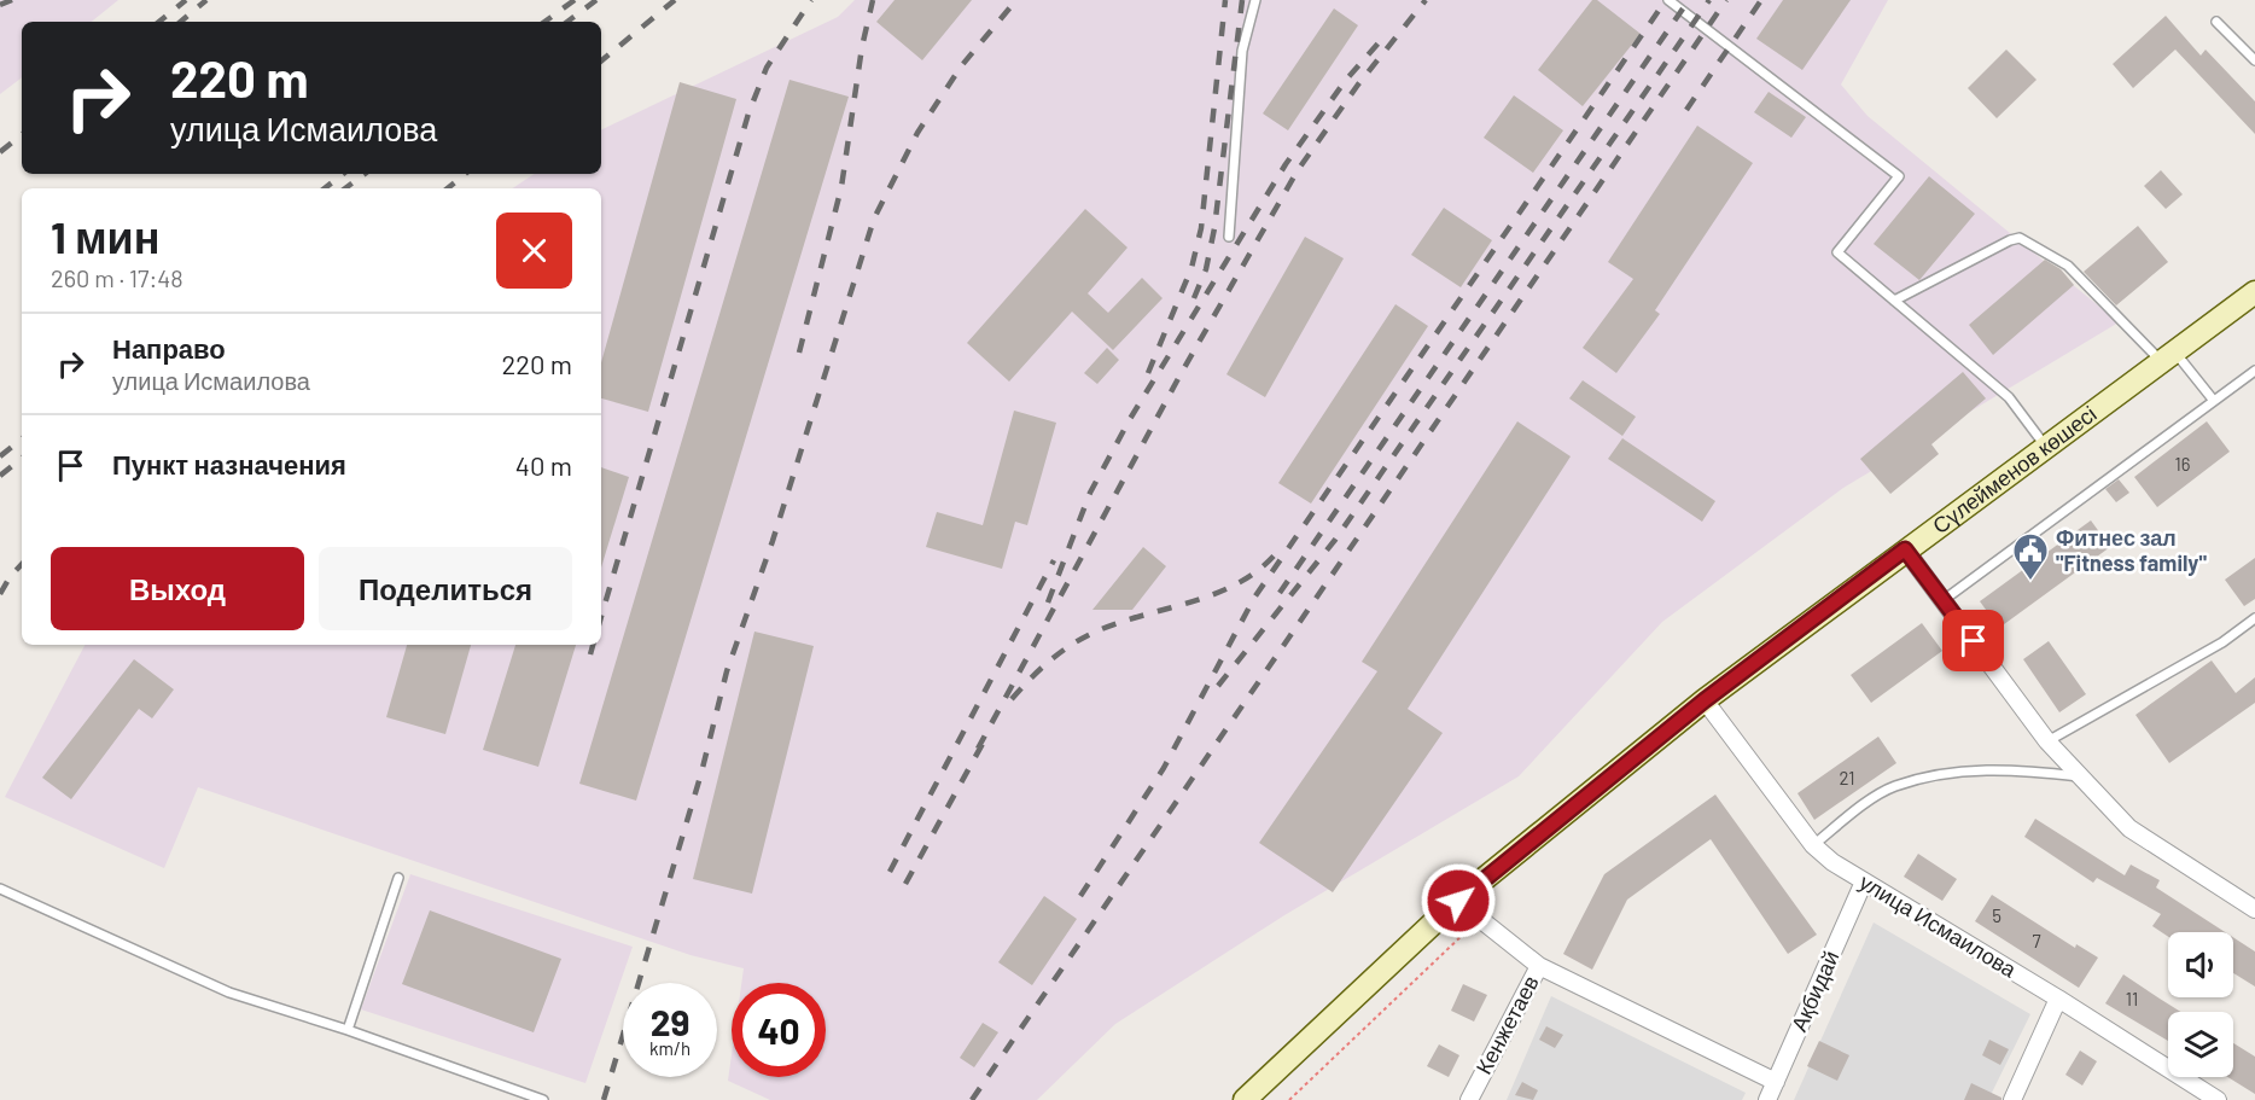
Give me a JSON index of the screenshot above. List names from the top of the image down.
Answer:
{
  "streets": {
    "street": [
      "Сүлейменов көшесі",
      "улица Исмаилова",
      "Ақбидай",
      "Кенжетаев"
    ]
  },
  "crossings": [
    ["Сүлейменов көшесі", "улица Исмаилова"],
    ["Сүлейменов көшесі", "Кенжетаев"],
    ["улица Исмаилова", "Ақбидай"]
  ],
  "places": {
    "public building": ["Фитнес зал \"Fitness family\""]
  },
  "house_numbers": [
    "16",
    "21",
    "5",
    "7",
    "11"
  ],
  "page": {
    "turn": ["220 m", "улица Исмаилова"],
    "heading": ["1 мин", "260 m · 17:48"],
    "list": [
      {
        "name": "Направо",
        "note": "улица Исмаилова",
        "value": "220 m"
      },
      {
        "name": "Пункт назначения",
        "value": "40 m"
      }
    ],
    "buttons": ["Выход", "Поделиться"],
    "speed": "29 km/h",
    "limit": "40"
  }
}
